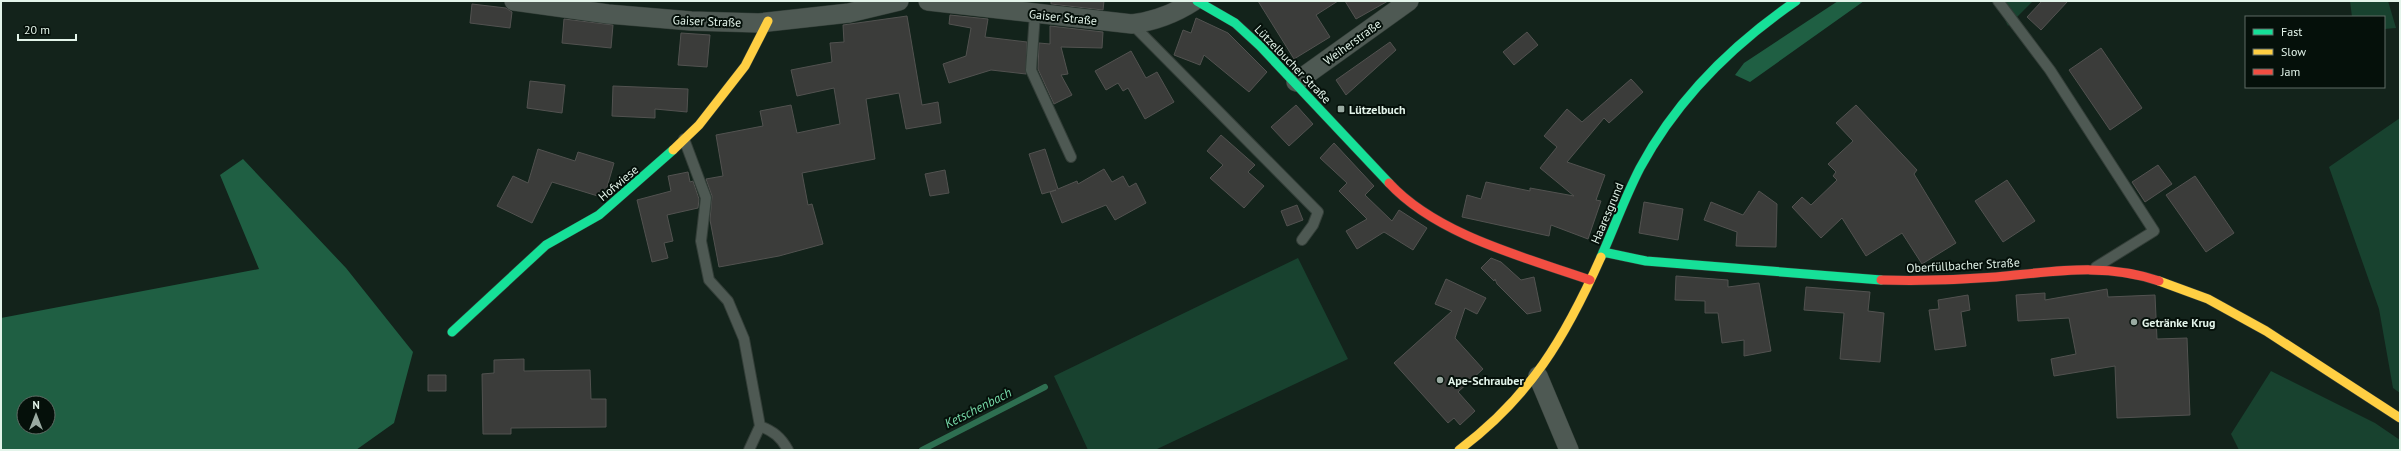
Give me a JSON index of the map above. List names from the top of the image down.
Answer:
{
  "streets": {
    "street": [
      "Gaiser Straße",
      "Weiherstraße",
      "Lützelbucher Straße",
      "Hofwiese",
      "Haaresgrund",
      "Oberfüllbacher Straße"
    ]
  },
  "crossings": [
    ["Gaiser Straße", "Hofwiese"],
    ["Weiherstraße", "Lützelbucher Straße"],
    ["Lützelbucher Straße", "Haaresgrund"],
    ["Haaresgrund", "Oberfüllbacher Straße"]
  ],
  "water": ["Ketschenbach"],
  "places": {
    "transit": ["Lützelbuch"],
    "other": ["Getränke Krug", "Ape-Schrauber"]
  },
  "legend": ["Fast", "Slow", "Jam"],
  "scale_bar": "20 m",
  "north": "top"
}
